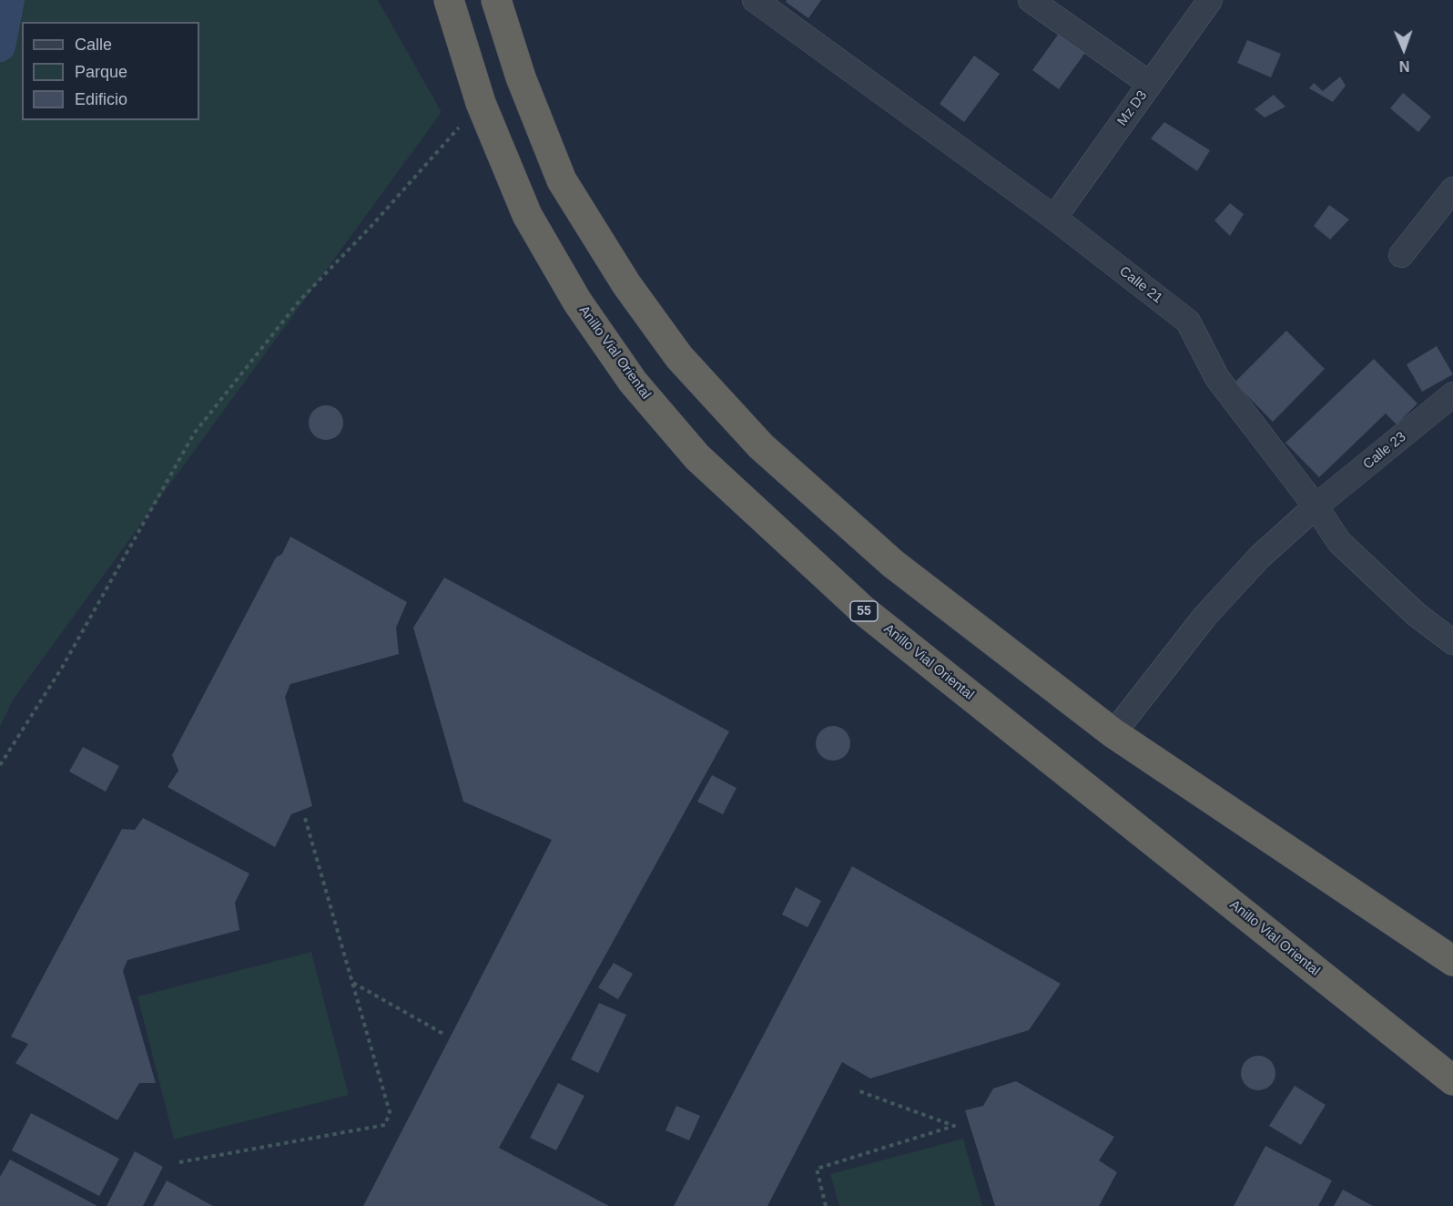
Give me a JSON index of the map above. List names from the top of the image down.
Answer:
{
  "streets": {
    "highway": ["Anillo Vial Oriental", "55"],
    "street": ["Mz D3", "Calle 21", "Calle 23"]
  },
  "crossings": [
    ["Mz D3", "Calle 21"],
    ["Calle 21", "Calle 23"]
  ],
  "legend": ["Calle", "Parque", "Edificio"],
  "north": "bottom"
}
